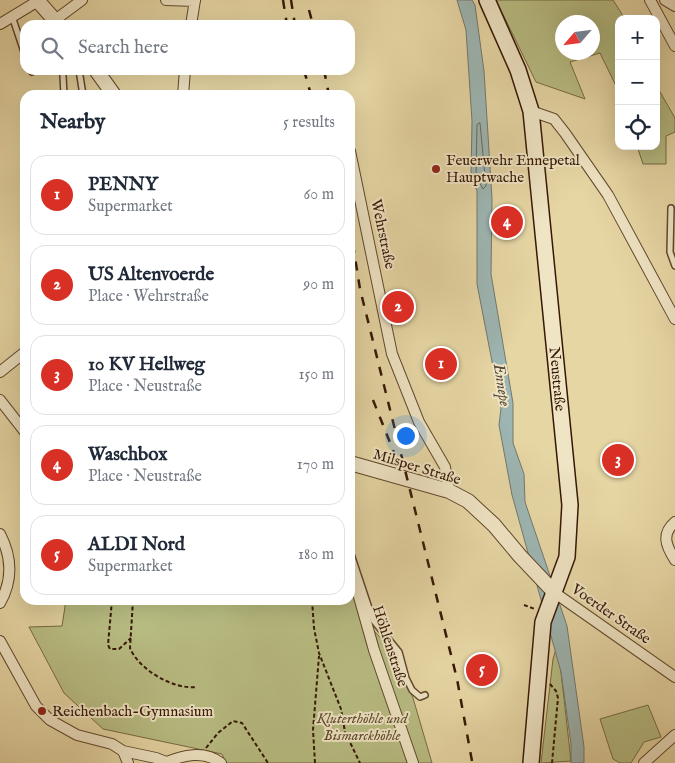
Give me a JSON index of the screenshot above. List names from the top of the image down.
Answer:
{
  "streets": {
    "main road": ["Neustraße"],
    "street": [
      "Wehrstraße",
      "Milsper Straße",
      "Voerder Straße",
      "Höhlenstraße"
    ]
  },
  "crossings": [
    ["Wehrstraße", "Milsper Straße"],
    ["Neustraße", "Milsper Straße"],
    ["Neustraße", "Voerder Straße"],
    ["Milsper Straße", "Voerder Straße"]
  ],
  "water": ["Ennepe"],
  "parks": ["Kluterthöhle und Bismarckhöhle"],
  "places": ["Feuerwehr Ennepetal Hauptwache", "Reichenbach-Gymnasium"],
  "north": "bottom left",
  "page": {
    "map_buttons": ["+", "−"],
    "search": "Search here",
    "heading": ["Nearby", "5 results"],
    "list": [
      {
        "mark": "1",
        "name": "PENNY",
        "note": "Supermarket",
        "value": "60 m"
      },
      {
        "mark": "2",
        "name": "US Altenvoerde",
        "note": "Place · Wehrstraße",
        "value": "90 m"
      },
      {
        "mark": "3",
        "name": "10 KV Hellweg",
        "note": "Place · Neustraße",
        "value": "150 m"
      },
      {
        "mark": "4",
        "name": "Waschbox",
        "note": "Place · Neustraße",
        "value": "170 m"
      },
      {
        "mark": "5",
        "name": "ALDI Nord",
        "note": "Supermarket",
        "value": "180 m"
      }
    ],
    "pins": [
      "4",
      "2",
      "1",
      "3",
      "5"
    ]
  }
}
